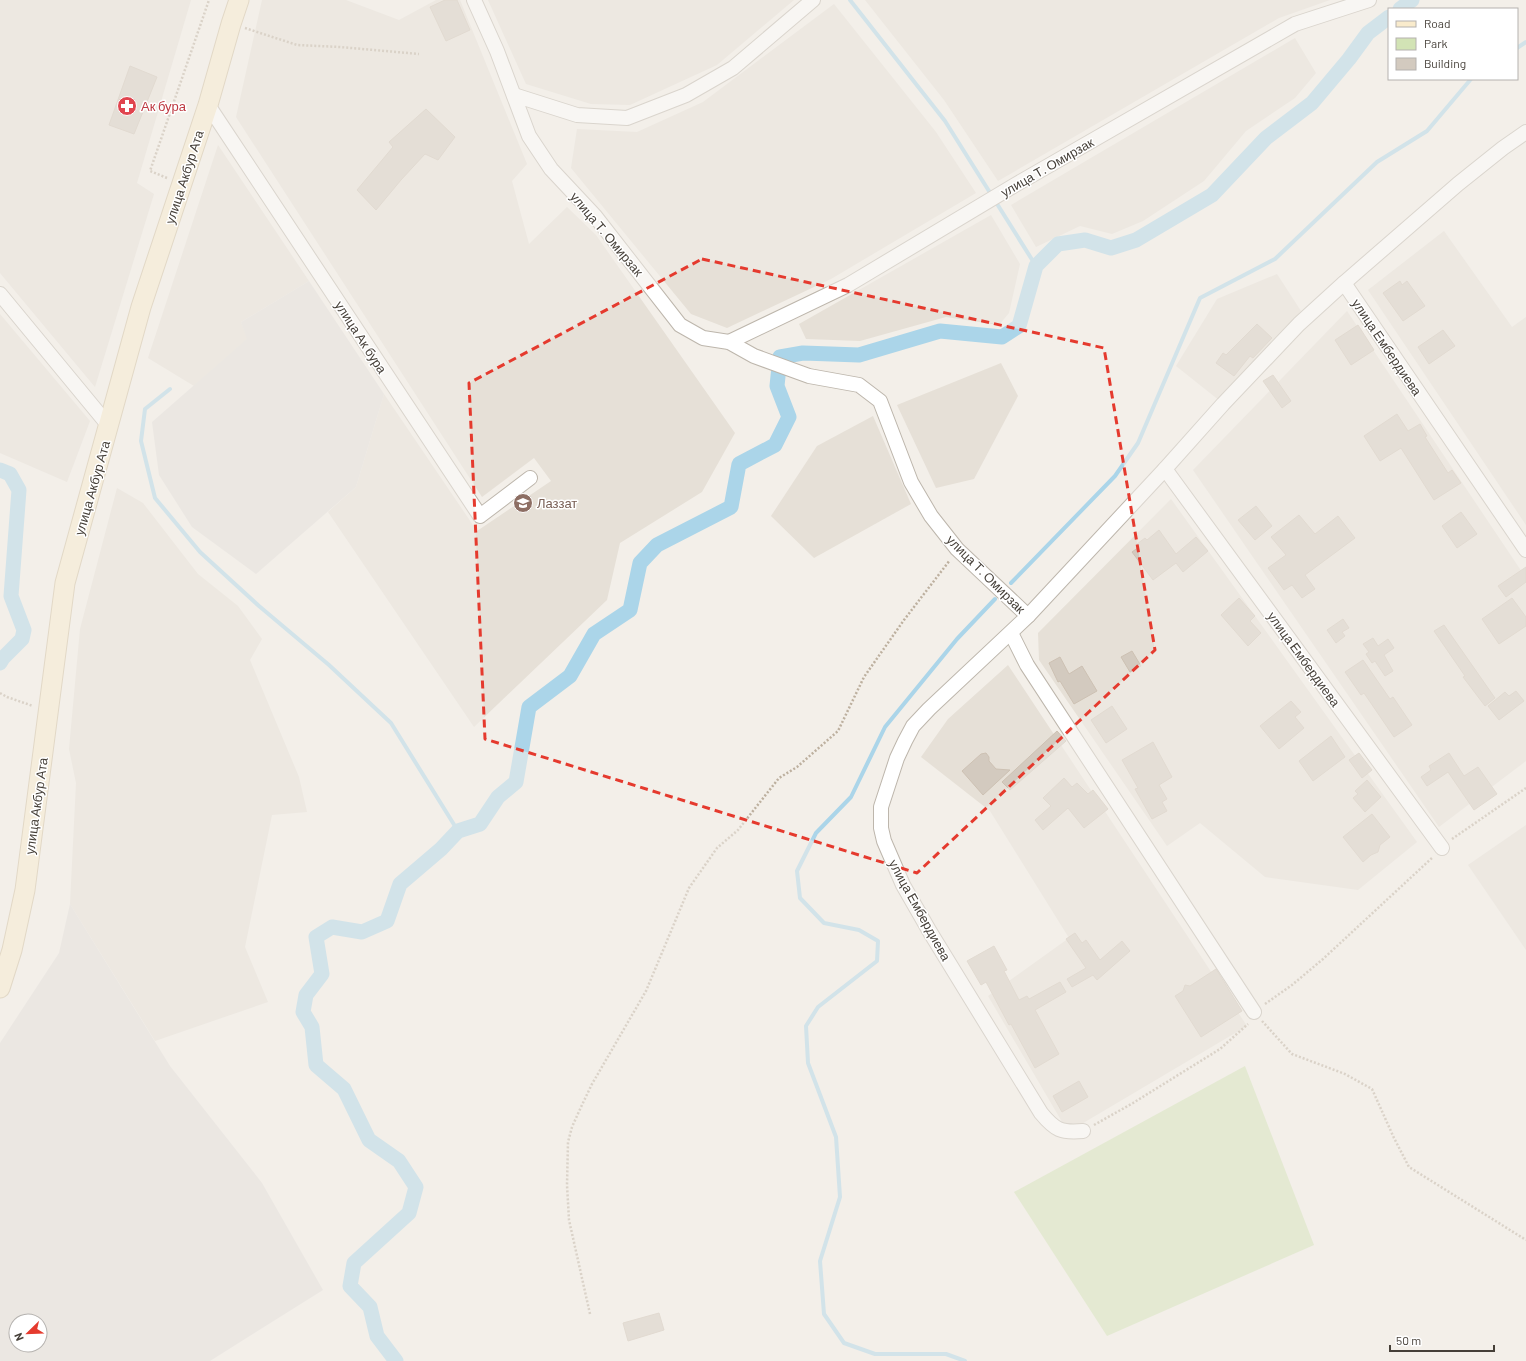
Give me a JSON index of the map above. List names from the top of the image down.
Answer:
{
  "streets": {
    "main road": ["улица Акбур Ата"],
    "street": ["улица Т. Омирзак", "улица Ак бура", "улица Ембердиева"]
  },
  "crossings": [
    ["улица Т. Омирзак", "улица Ембердиева"],
    ["улица Акбур Ата", "улица Ак бура"]
  ],
  "places": {
    "pharmacy": ["Ак бура"],
    "school or university": ["Лаззат"]
  },
  "legend": ["Road", "Park", "Building"],
  "scale_bar": "50 m",
  "north": "bottom left"
}
